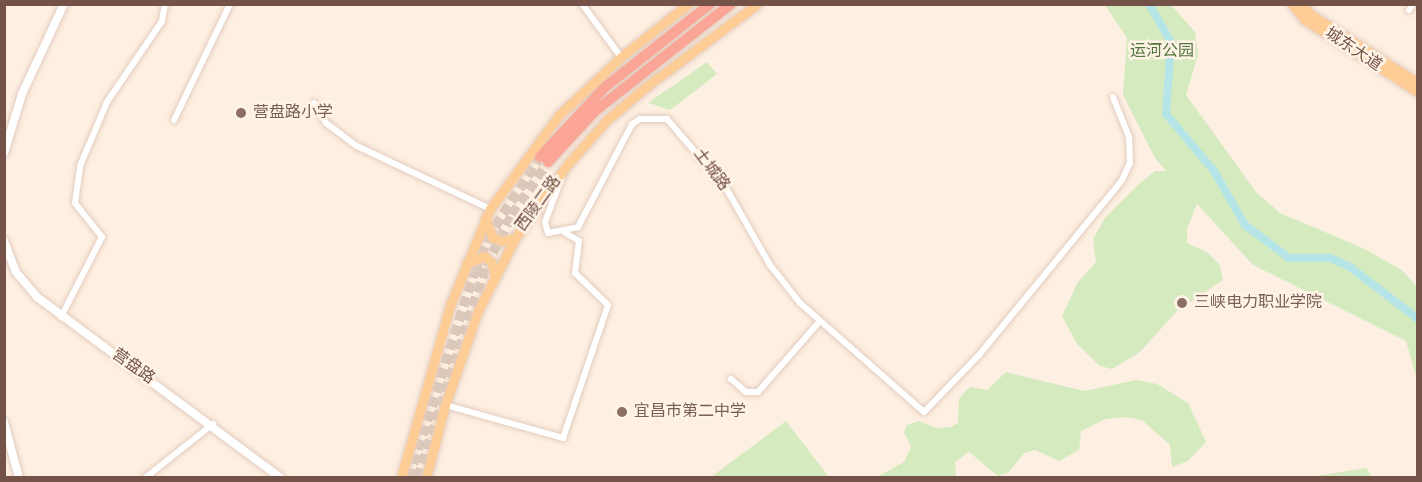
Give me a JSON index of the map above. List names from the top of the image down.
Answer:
{
  "streets": {
    "main road": ["城东大道", "西陵二路"],
    "street": ["土城路", "营盘路"]
  },
  "parks": ["运河公园"],
  "places": ["营盘路小学", "三峡电力职业学院", "宜昌市第二中学"]
}
